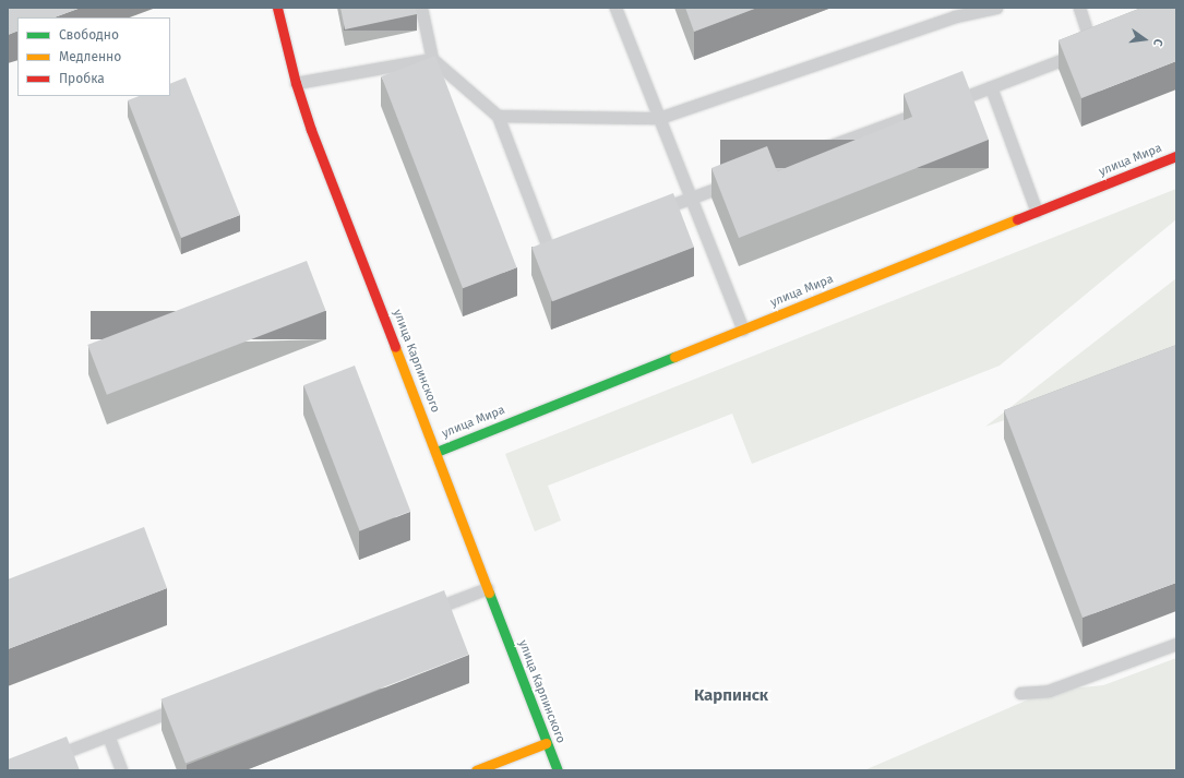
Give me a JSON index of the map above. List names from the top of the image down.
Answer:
{
  "streets": {
    "main road": ["улица Мира", "улица Карпинского"]
  },
  "crossings": [
    ["улица Мира", "улица Карпинского"]
  ],
  "districts": ["Карпинск"],
  "legend": ["Свободно", "Медленно", "Пробка"],
  "north": "right"
}
